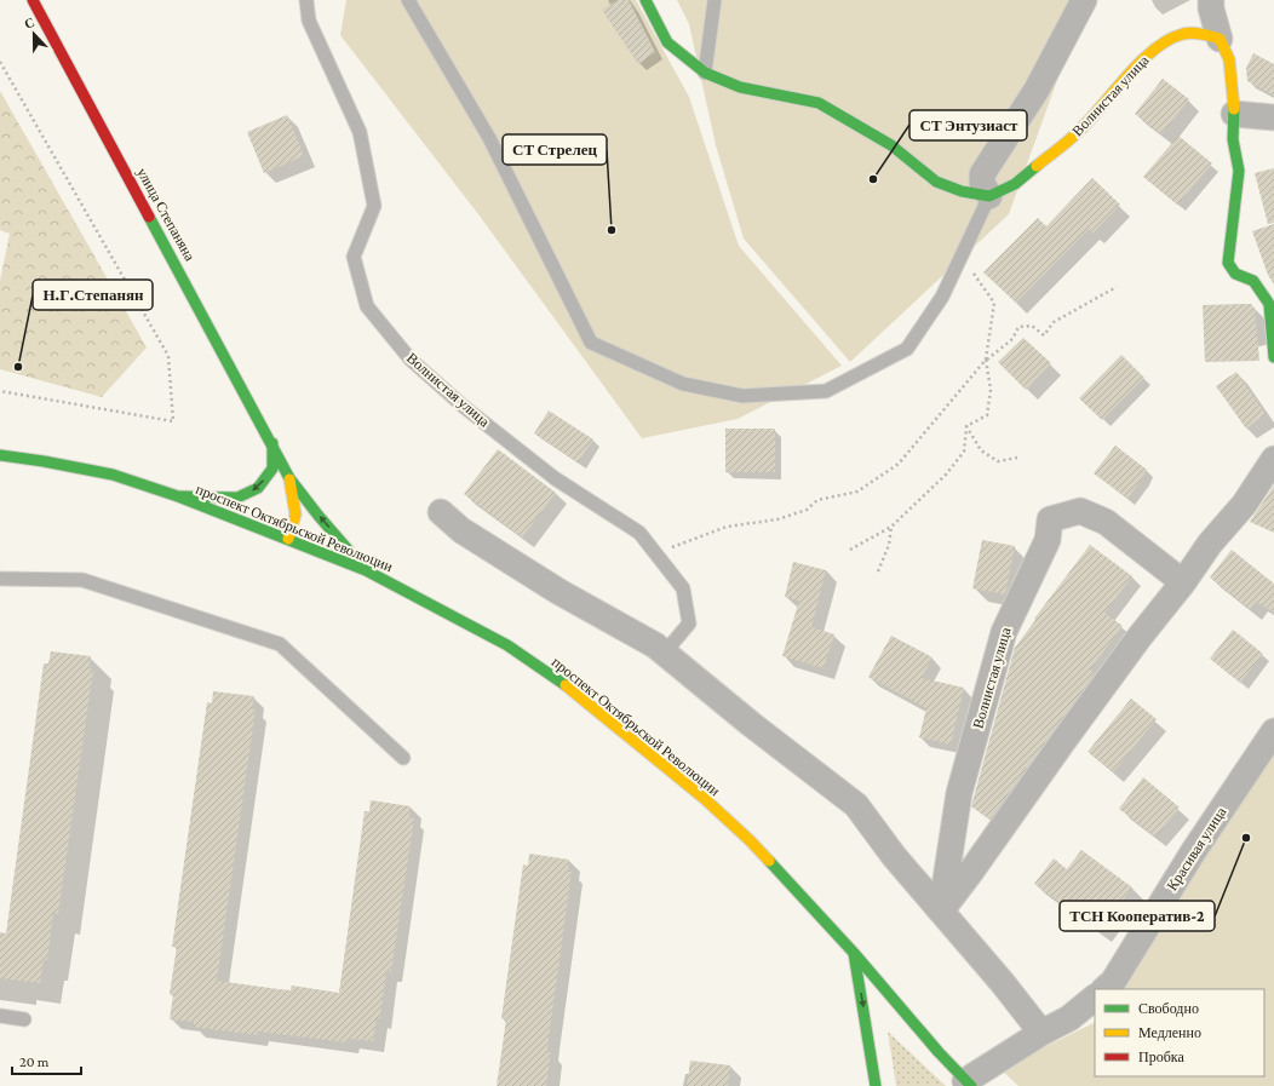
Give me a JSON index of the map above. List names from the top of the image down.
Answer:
{
  "streets": {
    "main road": ["Волнистая улица", "улица Степаняна", "проспект Октябрьской Революции"],
    "street": ["Красивая улица"]
  },
  "crossings": [
    ["улица Степаняна", "проспект Октябрьской Революции"]
  ],
  "places": [
    "СТ Энтузиаст",
    "СТ Стрелец",
    "Н.Г.Степанян",
    "ТСН Кооператив-2"
  ],
  "legend": ["Свободно", "Медленно", "Пробка"],
  "scale_bar": "20 m",
  "north": "top"
}
